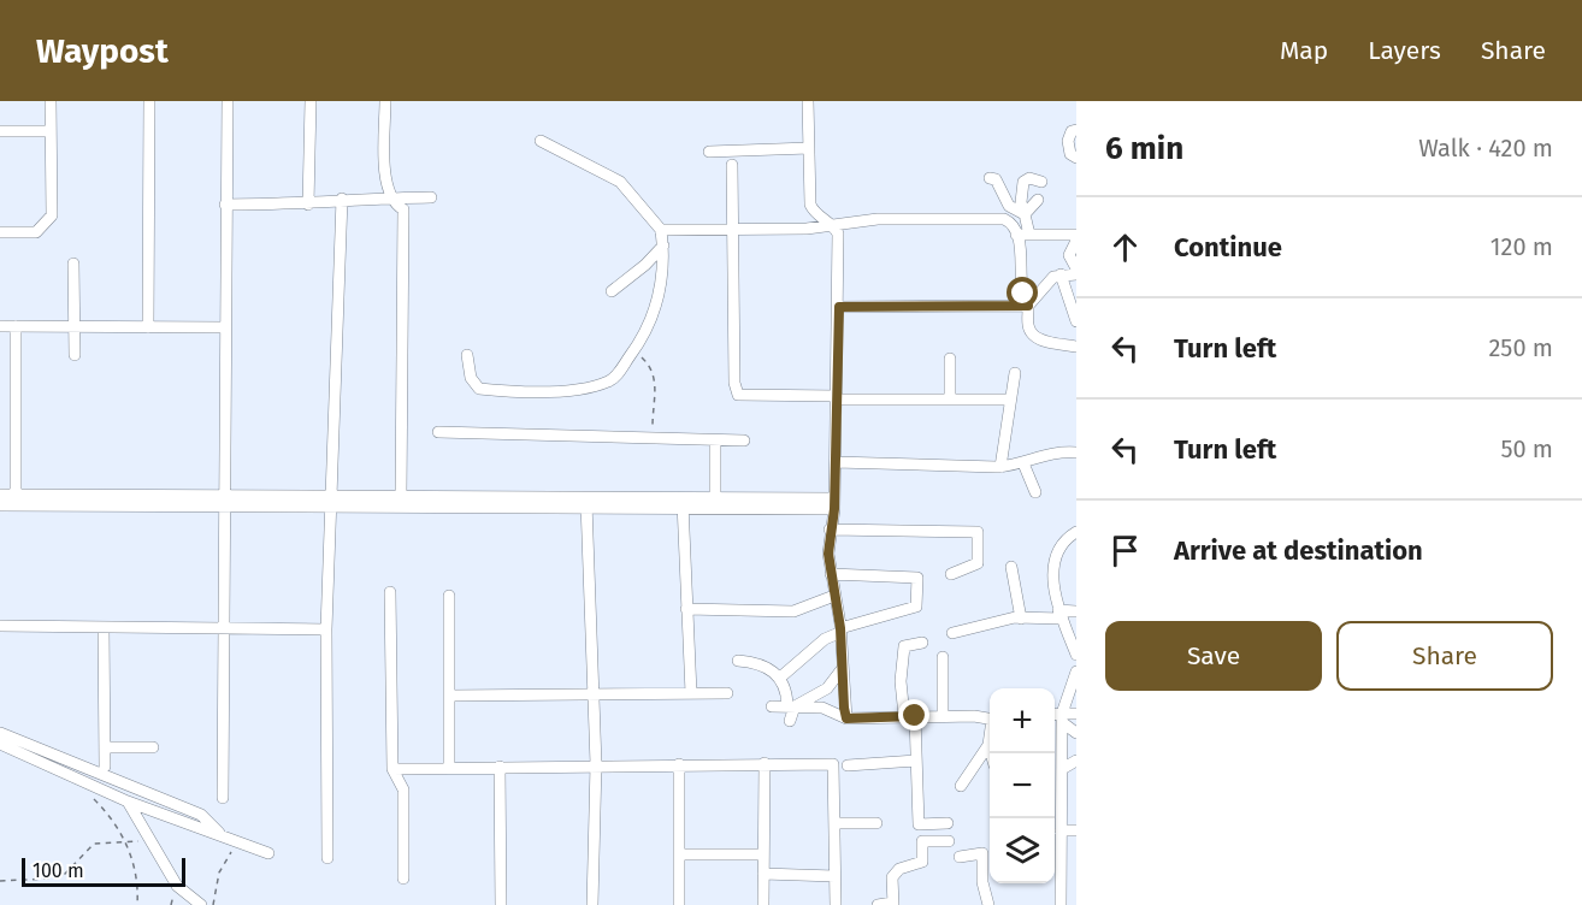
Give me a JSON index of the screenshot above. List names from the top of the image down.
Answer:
{
  "scale_bar": "100 m",
  "page": {
    "header": "Waypost",
    "nav": ["Map", "Layers", "Share"],
    "heading": ["6 min", "Walk · 420 m"],
    "list": [
      ["Continue", "120 m"],
      ["Turn left", "250 m"],
      ["Turn left", "50 m"],
      "Arrive at destination"
    ],
    "buttons": ["Save", "Share"],
    "map_buttons": ["+", "−"],
    "scale": "100 m"
  }
}
